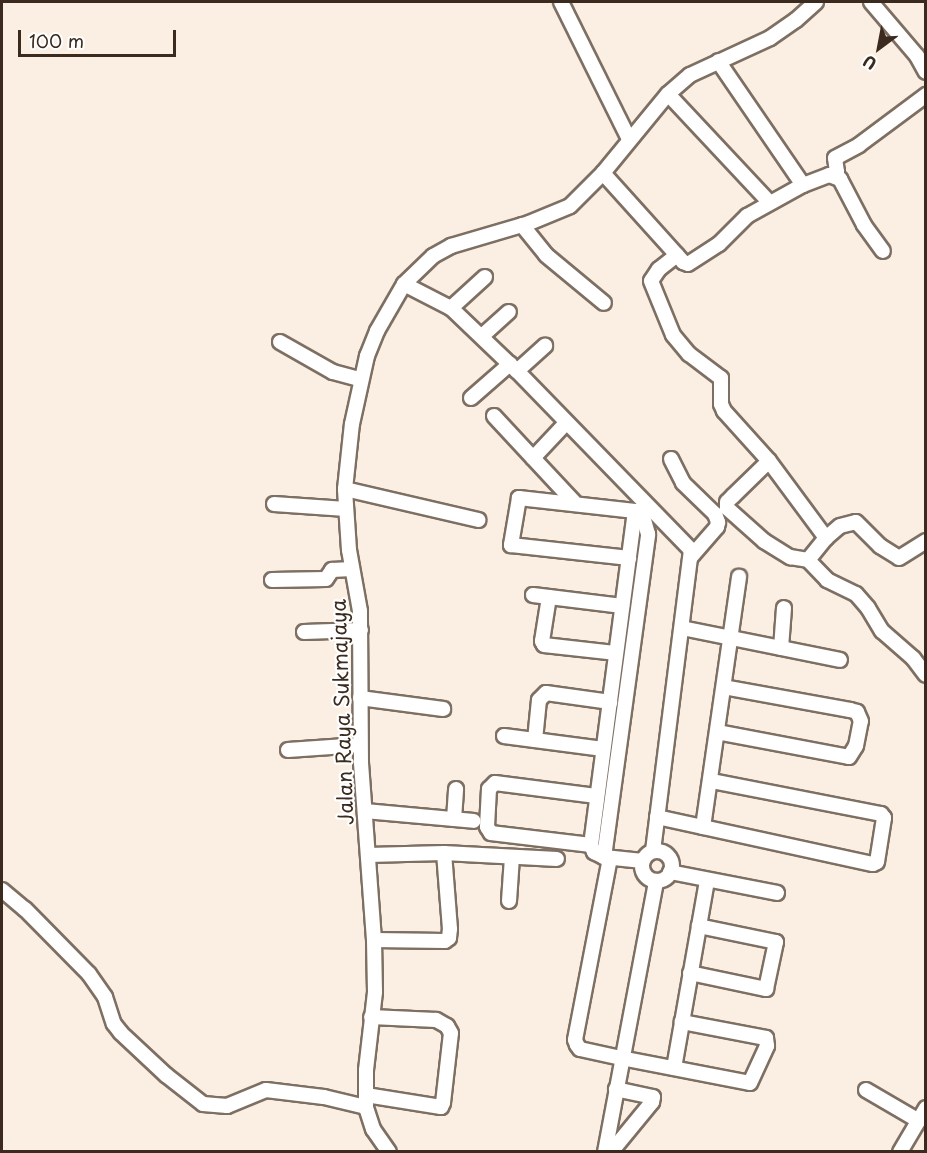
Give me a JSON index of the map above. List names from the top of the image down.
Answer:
{
  "streets": {
    "street": ["Jalan Raya Sukmajaya"]
  },
  "scale_bar": "100 m",
  "north": "bottom left"
}
